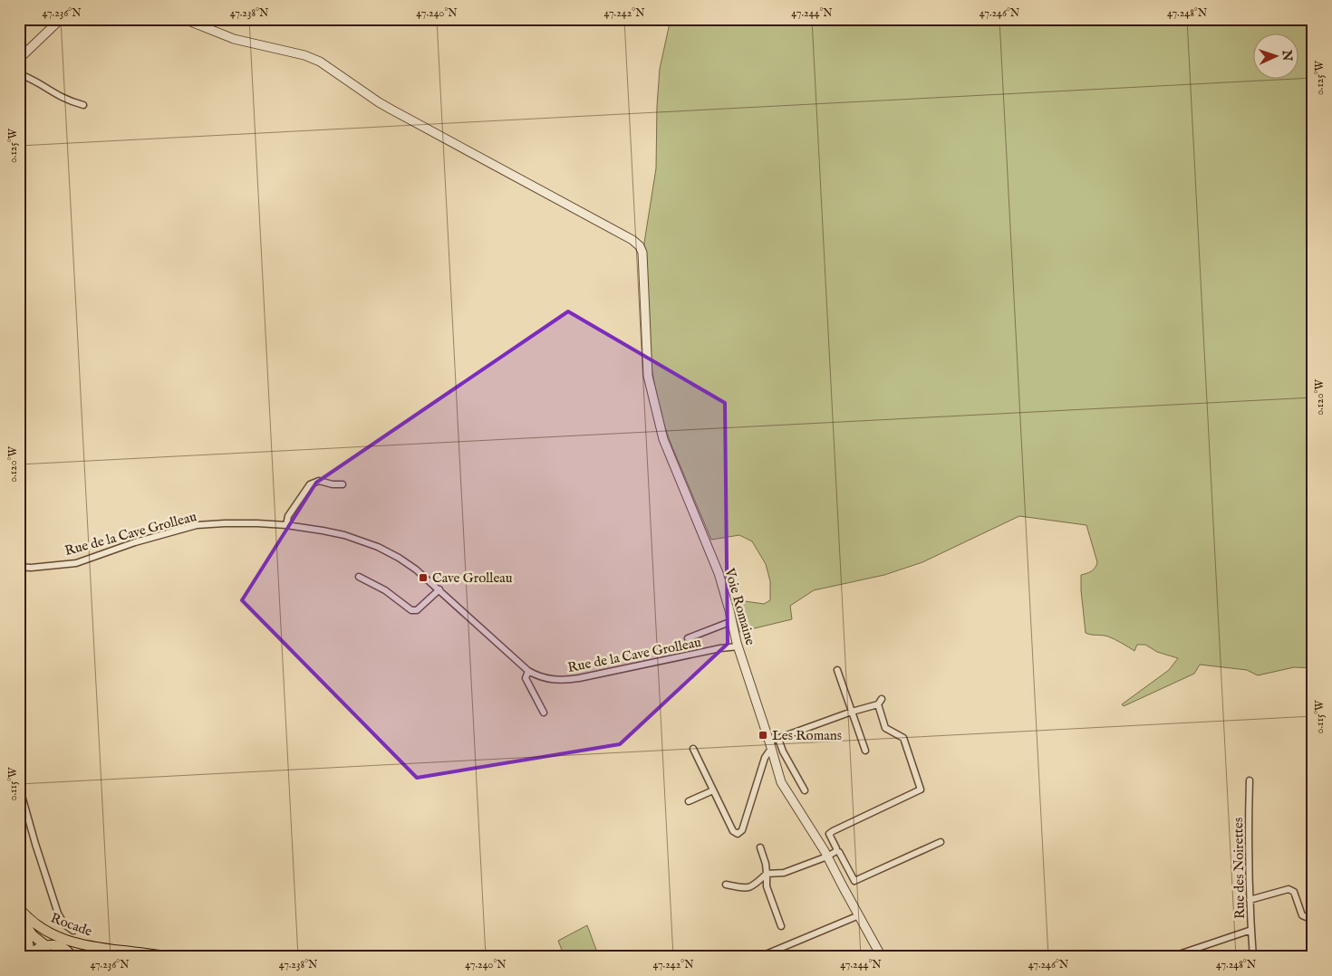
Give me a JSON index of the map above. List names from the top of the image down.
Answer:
{
  "streets": {
    "main road": ["Rocade"],
    "street": ["Rue de la Cave Grolleau", "Voie Romaine", "Rue des Noirettes"]
  },
  "crossings": [
    ["Rue de la Cave Grolleau", "Voie Romaine"]
  ],
  "places": {
    "transit": ["Cave Grolleau", "Les Romans"]
  },
  "north": "right",
  "coordinates": [
    "47.236°N",
    "47.238°N",
    "47.240°N",
    "47.242°N",
    "47.244°N",
    "47.246°N",
    "47.248°N",
    "0.125°W",
    "0.120°W",
    "0.115°W"
  ]
}
